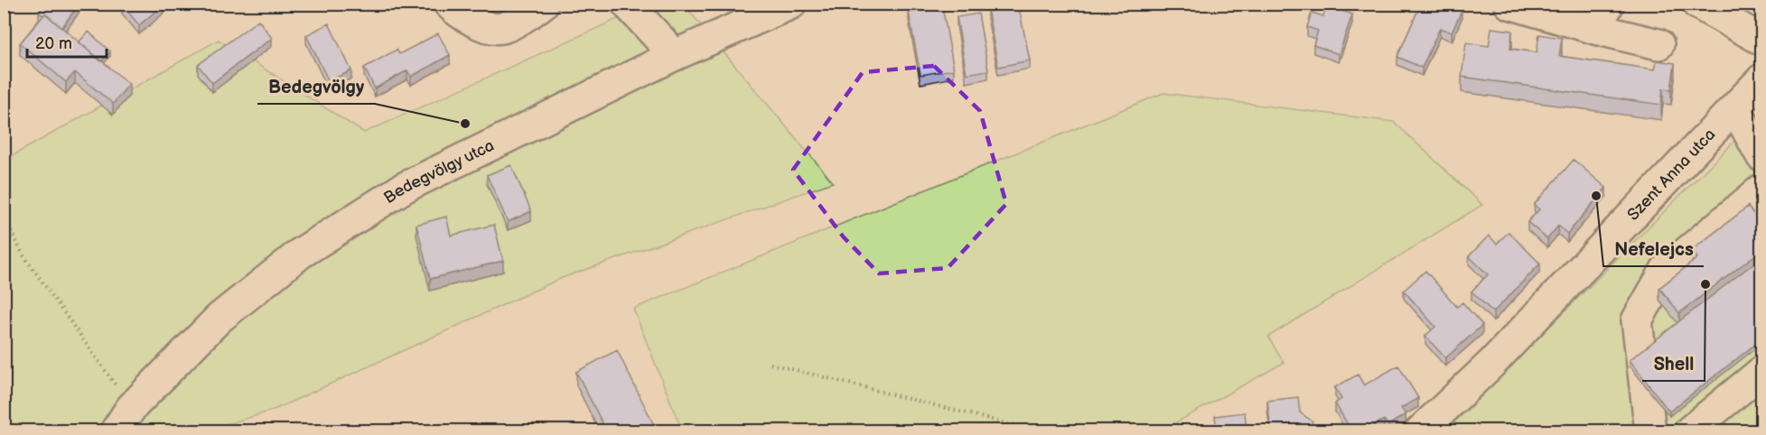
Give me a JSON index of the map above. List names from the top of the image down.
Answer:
{
  "streets": {
    "street": ["Bedegvölgy utca", "Szent Anna utca"]
  },
  "places": ["Bedegvölgy", "Nefelejcs", "Shell"],
  "scale_bar": "20 m"
}
